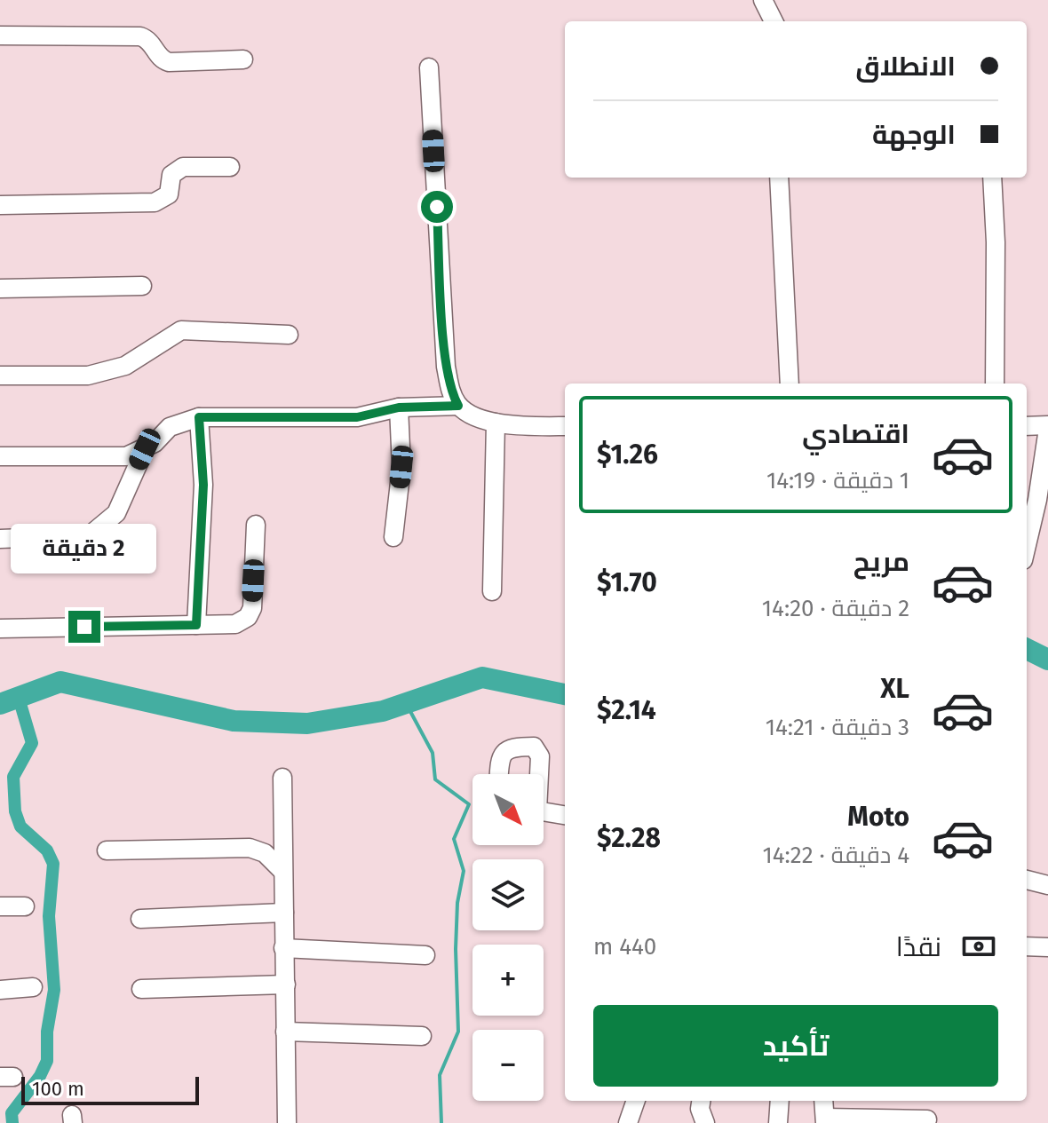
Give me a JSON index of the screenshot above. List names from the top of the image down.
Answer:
{
  "scale_bar": "100 m",
  "north": "bottom right",
  "page": {
    "banner": ["الانطلاق", "الوجهة"],
    "list": [
      {
        "name": "اقتصادي",
        "note": "1 دقيقة · 14:19",
        "value": "$1.26"
      },
      {
        "name": "مريح",
        "note": "2 دقيقة · 14:20",
        "value": "$1.70"
      },
      {
        "name": "XL",
        "note": "3 دقيقة · 14:21",
        "value": "$2.14"
      },
      {
        "name": "Moto",
        "note": "4 دقيقة · 14:22",
        "value": "$2.28"
      }
    ],
    "bubble": "2 دقيقة",
    "map_buttons": ["+", "−"],
    "pay": ["نقدًا", "440 m"],
    "buttons": "تأكيد",
    "scale": "100 m"
  }
}
